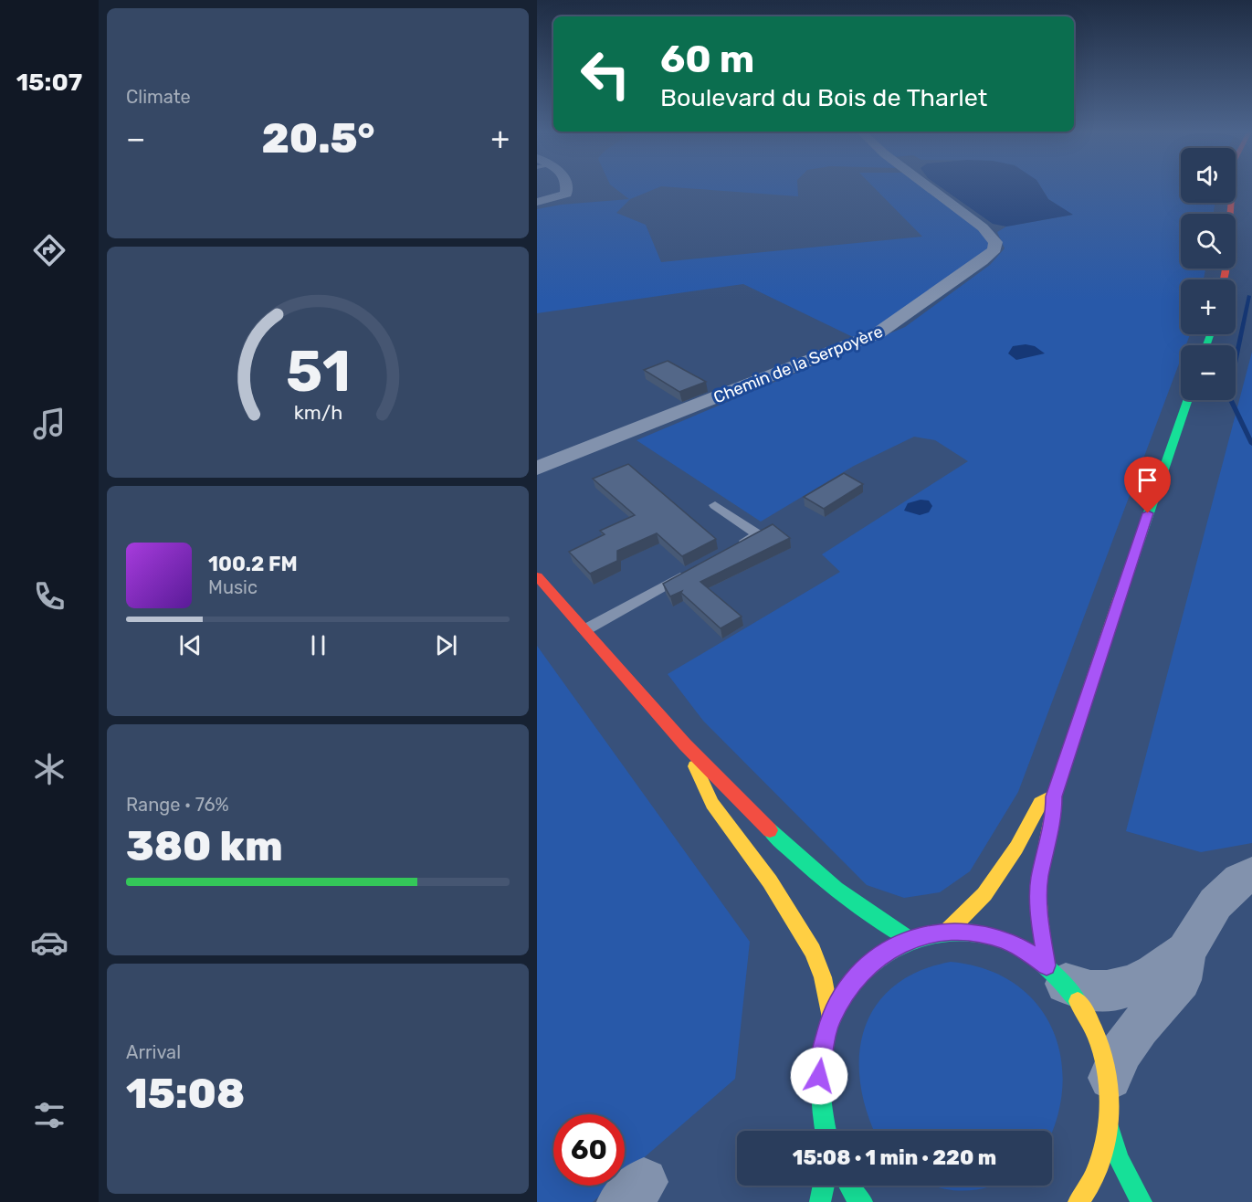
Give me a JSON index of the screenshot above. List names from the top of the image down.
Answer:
{
  "streets": {
    "street": ["Chemin de la Serpoyère"]
  },
  "page": {
    "tabs": "15:07",
    "tile": [
      "Climate",
      ["Range · 76%", "380 km"],
      ["Arrival", "15:08"]
    ],
    "turn": ["60 m", "Boulevard du Bois de Tharlet"],
    "heat": ["−", "20.5°", "+"],
    "map_buttons": ["+", "−"],
    "song": ["100.2 FM", "Music"],
    "limit": "60",
    "trip": "15:08 · 1 min · 220 m",
    "gauge": ["51", "km/h"]
  }
}
